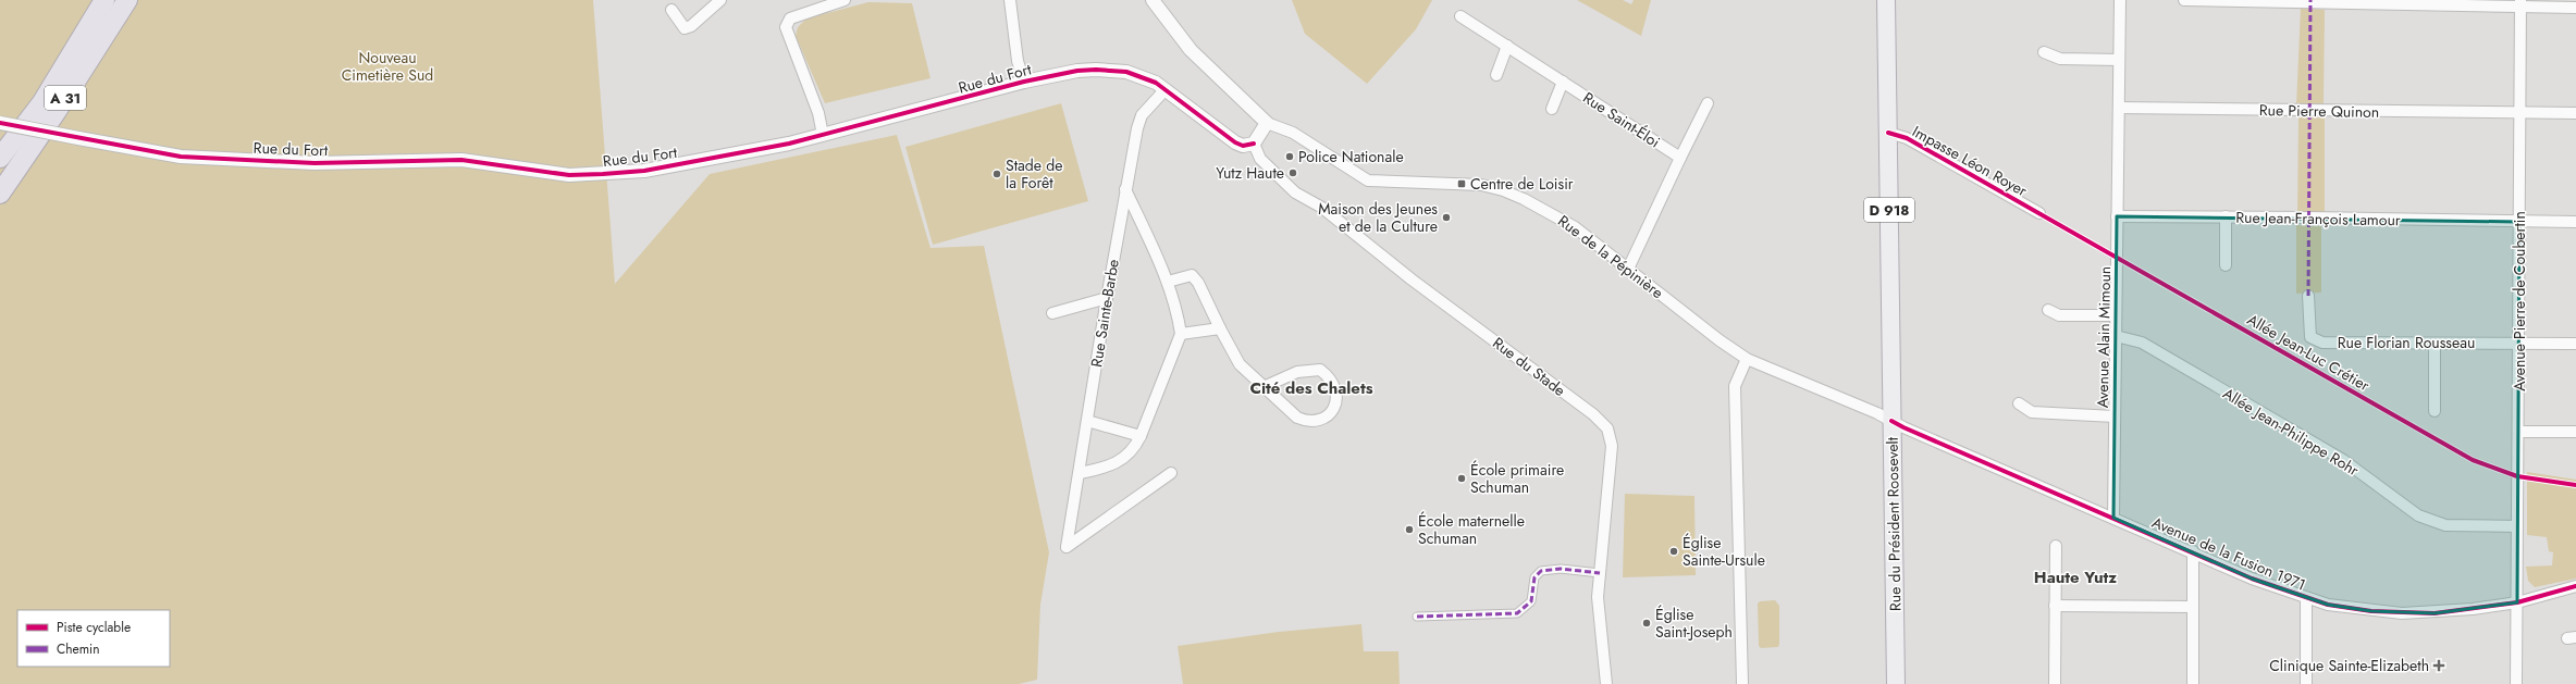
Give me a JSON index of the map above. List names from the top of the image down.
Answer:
{
  "streets": {
    "highway": ["A 31"],
    "main road": ["D 918", "Rue du Président Roosevelt"],
    "street": [
      "Rue du Fort",
      "Rue Pierre Quinon",
      "Rue Saint-Éloi",
      "Impasse Léon Royer",
      "Rue Jean-François Lamour",
      "Rue de la Pépinière",
      "Avenue Pierre de Coubertin",
      "Rue Sainte-Barbe",
      "Avenue Alain Mimoun",
      "Rue Florian Rousseau",
      "Rue du Stade",
      "Allée Jean-Philippe Rohr",
      "Avenue de la Fusion 1971"
    ],
    "cycle path": ["Allée Jean-Luc Crétier"]
  },
  "crossings": [
    ["Rue du Fort", "Rue Sainte-Barbe"],
    ["Rue du Fort", "Rue du Stade"],
    ["Rue Pierre Quinon", "Avenue Pierre de Coubertin"],
    ["Rue Pierre Quinon", "Avenue Alain Mimoun"],
    ["Impasse Léon Royer", "Rue du Président Roosevelt"],
    ["Rue Jean-François Lamour", "Avenue Pierre de Coubertin"],
    ["Rue Jean-François Lamour", "Avenue Alain Mimoun"],
    ["Rue de la Pépinière", "Rue du Président Roosevelt"],
    ["Rue de la Pépinière", "Avenue de la Fusion 1971"],
    ["Avenue Pierre de Coubertin", "Rue Florian Rousseau"],
    ["Avenue Pierre de Coubertin", "Allée Jean-Philippe Rohr"],
    ["Avenue Pierre de Coubertin", "Avenue de la Fusion 1971"],
    ["Avenue Alain Mimoun", "Allée Jean-Philippe Rohr"],
    ["Avenue Alain Mimoun", "Avenue de la Fusion 1971"],
    ["Rue du Président Roosevelt", "Avenue de la Fusion 1971"]
  ],
  "districts": ["Cité des Chalets", "Haute Yutz"],
  "parks": ["Nouveau Cimetière Sud"],
  "places": {
    "other": [
      "Police Nationale",
      "Yutz Haute",
      "Stade de la Forêt",
      "Maison des Jeunes et de la Culture",
      "École primaire Schuman",
      "École maternelle Schuman",
      "Église Sainte-Ursule",
      "Église Saint-Joseph"
    ],
    "transit": ["Centre de Loisir"],
    "health": ["Clinique Sainte-Elizabeth"]
  },
  "legend": ["Piste cyclable", "Chemin"]
}
